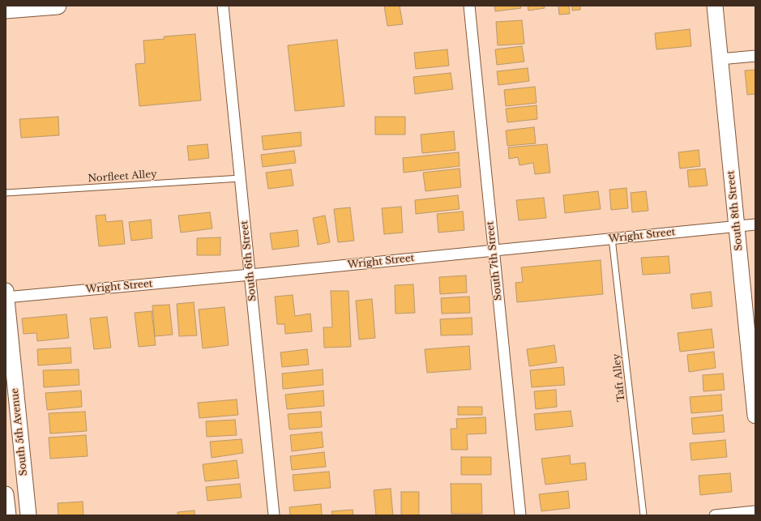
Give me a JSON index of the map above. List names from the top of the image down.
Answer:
{
  "streets": {
    "street": [
      "South 8th Street",
      "Wright Street",
      "South 6th Street",
      "South 7th Street",
      "South 5th Avenue"
    ],
    "lane": ["Norfleet Alley", "Taft Alley"]
  },
  "crossings": [
    ["Norfleet Alley", "South 6th Street"],
    ["South 8th Street", "Wright Street"],
    ["Wright Street", "South 6th Street"],
    ["Wright Street", "South 7th Street"],
    ["Wright Street", "Taft Alley"],
    ["Wright Street", "South 5th Avenue"]
  ]
}
